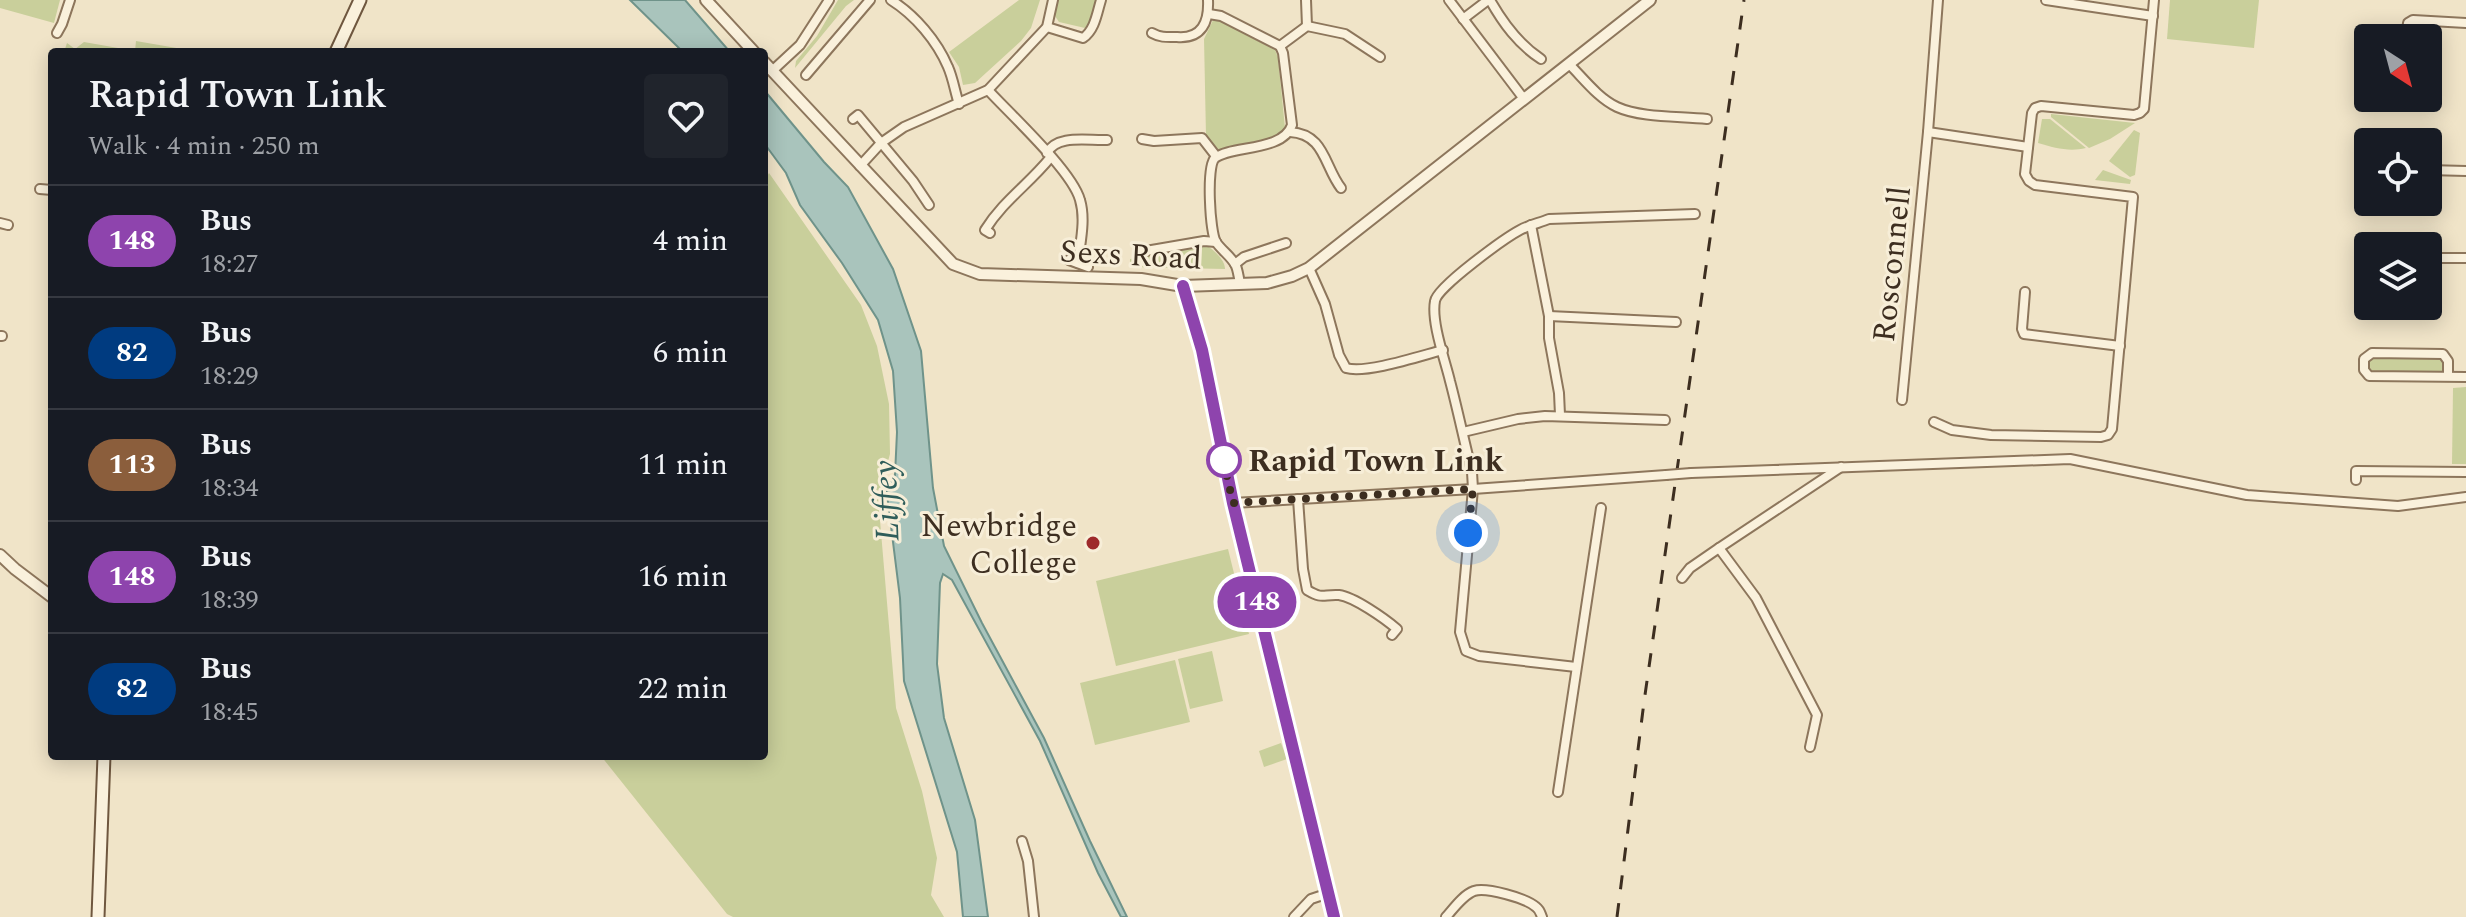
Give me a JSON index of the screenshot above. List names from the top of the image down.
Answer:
{
  "streets": {
    "street": ["Sexs Road", "Rosconnell"]
  },
  "water": ["Liffey"],
  "places": ["Rapid Town Link", "Newbridge College"],
  "lines": ["bus line 148"],
  "north": "bottom right",
  "page": {
    "on_map": "148",
    "heading": ["Rapid Town Link", "Walk · 4 min · 250 m"],
    "list": [
      {
        "mark": "148",
        "name": "Bus",
        "note": "18:27",
        "value": "4 min"
      },
      {
        "mark": "82",
        "name": "Bus",
        "note": "18:29",
        "value": "6 min"
      },
      {
        "mark": "113",
        "name": "Bus",
        "note": "18:34",
        "value": "11 min"
      },
      {
        "mark": "148",
        "name": "Bus",
        "note": "18:39",
        "value": "16 min"
      },
      {
        "mark": "82",
        "name": "Bus",
        "note": "18:45",
        "value": "22 min"
      }
    ]
  }
}
